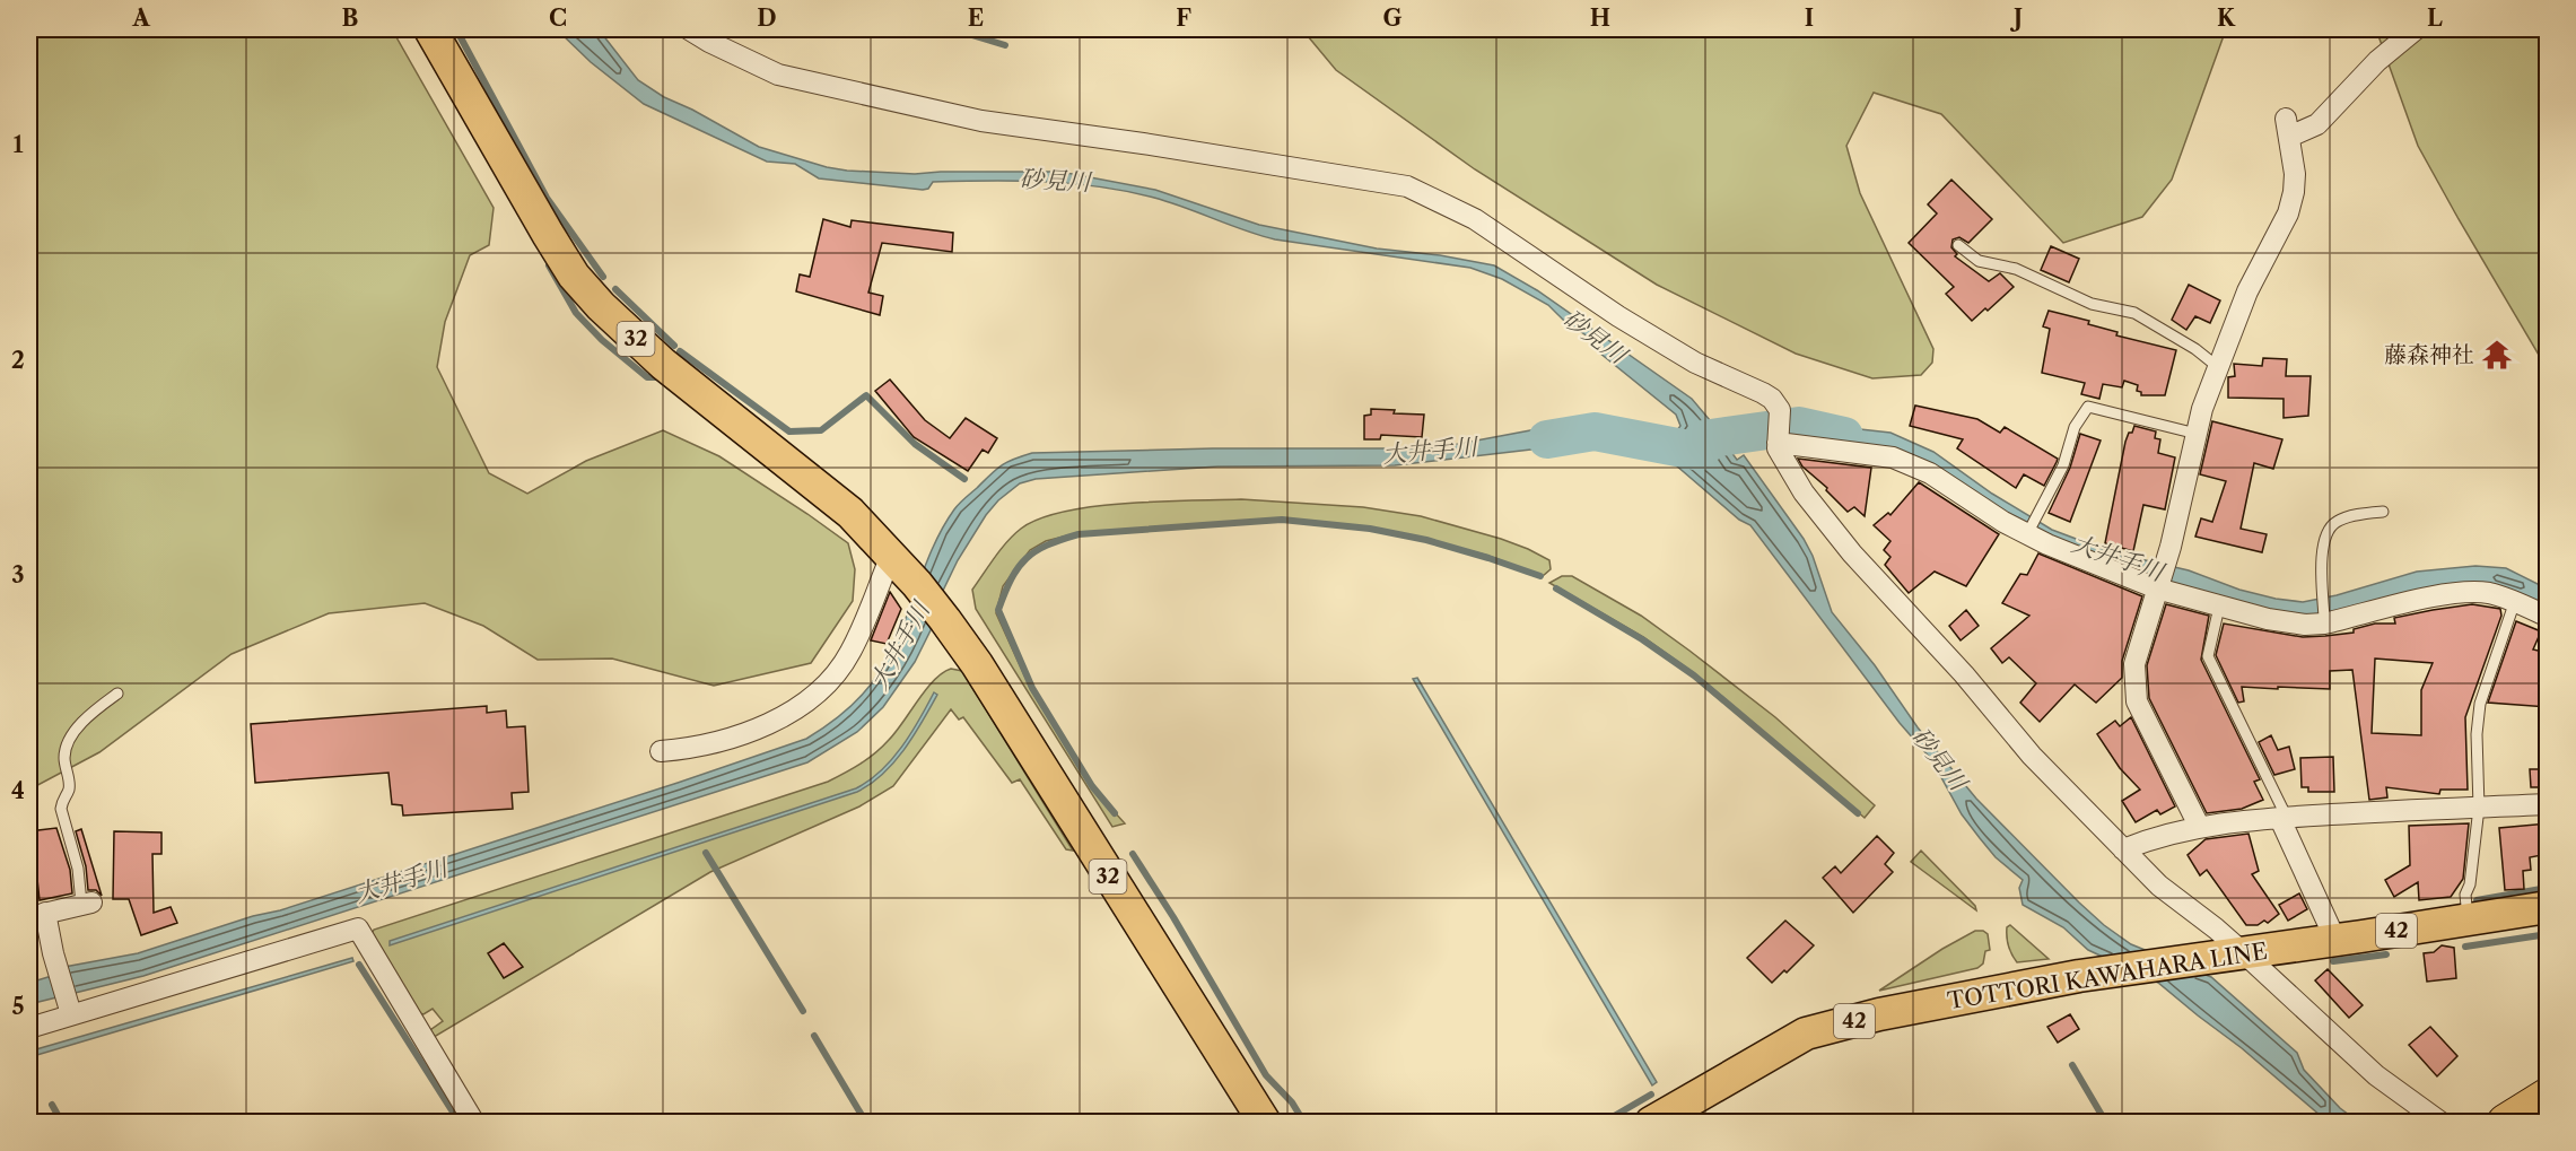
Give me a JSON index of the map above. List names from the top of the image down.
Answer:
{
  "streets": {
    "main road": ["32", "42", "TOTTORI KAWAHARA LINE"]
  },
  "water": ["砂見川", "大井手川"],
  "places": {
    "temple": ["藤森神社"]
  },
  "grid": {
    "columns": [
      "A",
      "B",
      "C",
      "D",
      "E",
      "F",
      "G",
      "H",
      "I",
      "J",
      "K",
      "L"
    ],
    "rows": [
      "1",
      "2",
      "3",
      "4",
      "5"
    ]
  }
}
